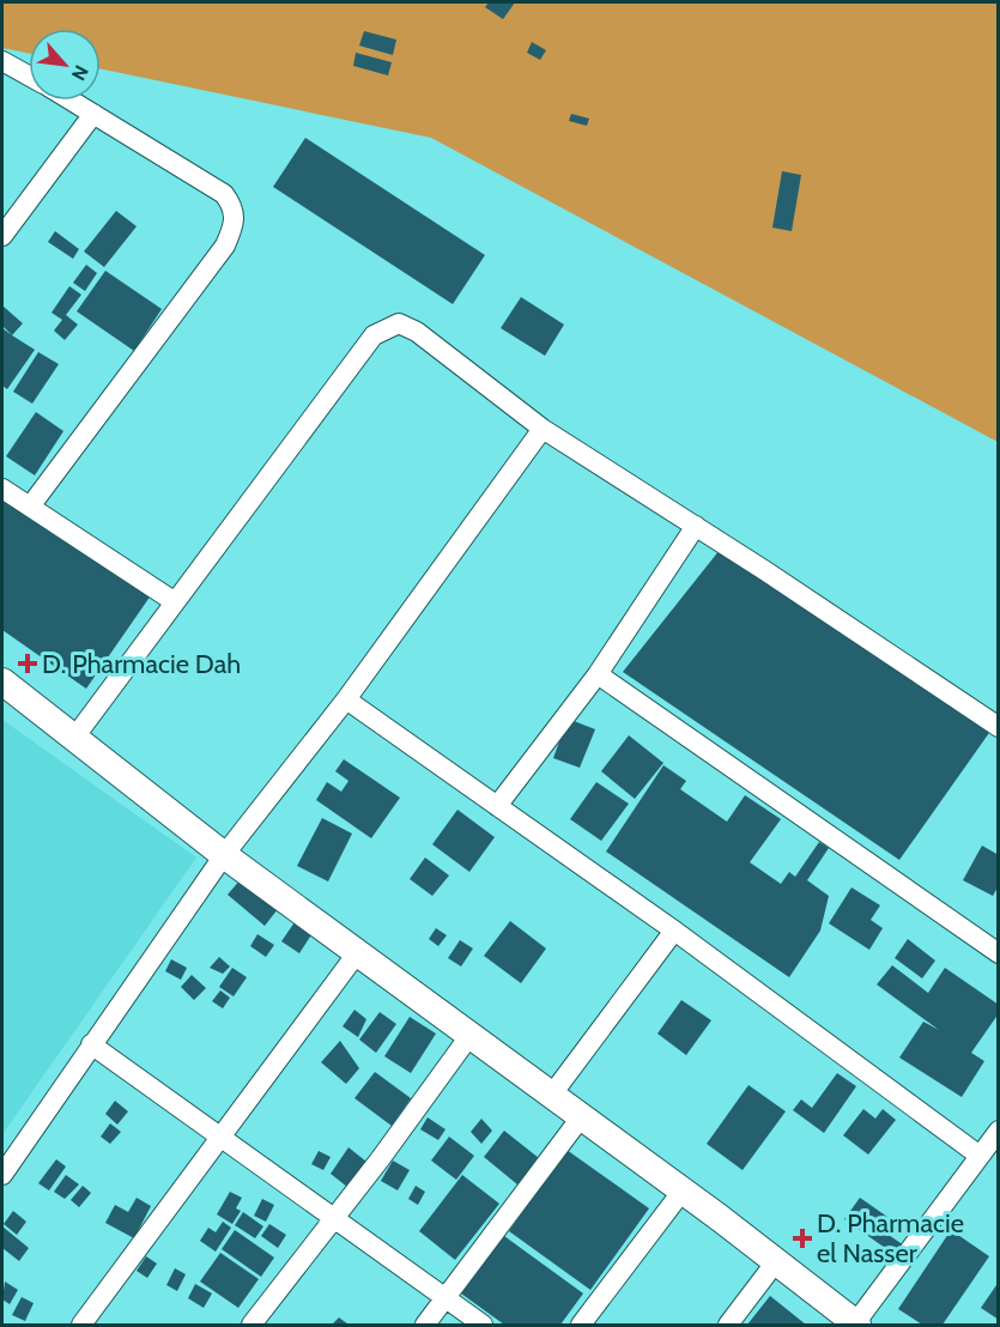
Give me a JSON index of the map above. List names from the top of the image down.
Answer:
{
  "places": {
    "health": ["D. Pharmacie Dah", "D. Pharmacie el Nasser"]
  },
  "north": "bottom right"
}
